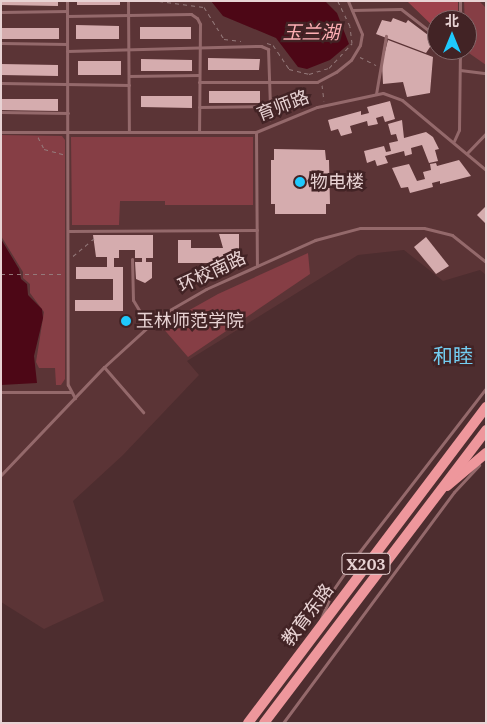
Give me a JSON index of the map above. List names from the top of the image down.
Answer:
{
  "streets": {
    "main road": ["X203", "教育东路"],
    "lane": ["育师路", "环校南路"]
  },
  "districts": ["和睦"],
  "water": ["玉兰湖"],
  "places": ["物电楼", "玉林师范学院"],
  "north": "top"
}
